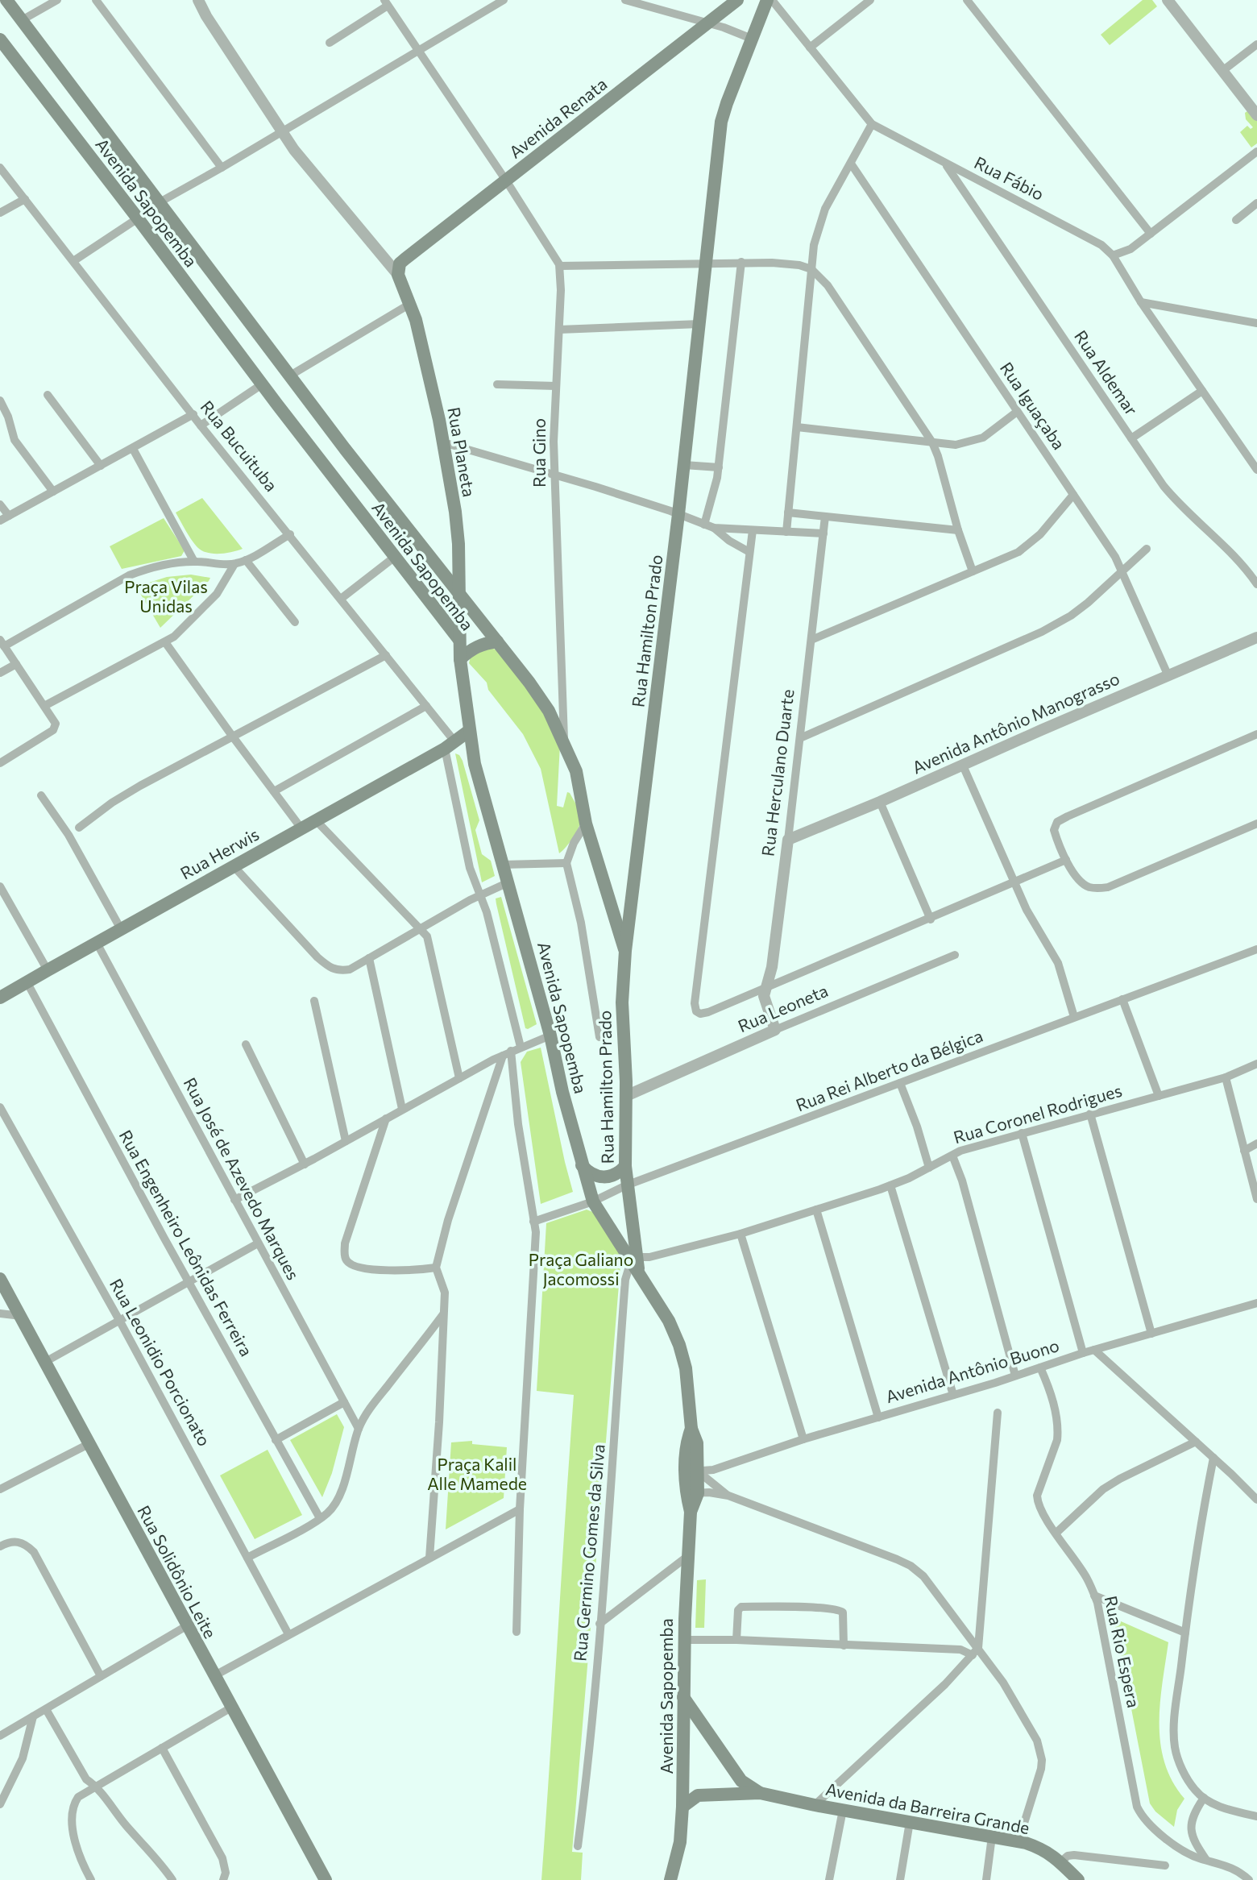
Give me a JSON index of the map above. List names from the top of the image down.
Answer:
{
  "streets": {
    "main road": [
      "Avenida Renata",
      "Avenida Sapopemba",
      "Rua Planeta",
      "Rua Hamilton Prado",
      "Rua Herwis",
      "Rua Solidônio Leite",
      "Avenida da Barreira Grande"
    ],
    "street": [
      "Rua Fábio",
      "Rua Aldemar",
      "Rua Iguaçaba",
      "Rua Bucuituba",
      "Rua Gino",
      "Avenida Antônio Manograsso",
      "Rua Herculano Duarte",
      "Rua Leoneta",
      "Rua Rei Alberto da Bélgica",
      "Rua Coronel Rodrigues",
      "Rua José de Azevedo Marques",
      "Rua Engenheiro Leônidas Ferreira",
      "Rua Leonidio Porcionato",
      "Avenida Antônio Buono",
      "Rua Germino Gomes da Silva",
      "Rua Rio Espera"
    ]
  },
  "crossings": [
    ["Avenida Renata", "Rua Planeta"],
    ["Rua Fábio", "Rua Aldemar"],
    ["Rua Fábio", "Rua Hamilton Prado"],
    ["Avenida Sapopemba", "Rua Bucuituba"],
    ["Avenida Sapopemba", "Rua Planeta"],
    ["Avenida Sapopemba", "Rua Gino"],
    ["Avenida Sapopemba", "Rua Hamilton Prado"],
    ["Avenida Sapopemba", "Rua Herwis"],
    ["Avenida Sapopemba", "Rua Rei Alberto da Bélgica"],
    ["Avenida Sapopemba", "Rua Coronel Rodrigues"],
    ["Avenida Sapopemba", "Avenida Antônio Buono"],
    ["Avenida Sapopemba", "Rua Germino Gomes da Silva"],
    ["Avenida Sapopemba", "Avenida da Barreira Grande"],
    ["Rua Iguaçaba", "Avenida Antônio Manograsso"],
    ["Rua Bucuituba", "Rua Herwis"],
    ["Rua Hamilton Prado", "Rua Leoneta"],
    ["Rua Hamilton Prado", "Rua Rei Alberto da Bélgica"],
    ["Rua Hamilton Prado", "Rua Coronel Rodrigues"],
    ["Rua Hamilton Prado", "Rua Germino Gomes da Silva"],
    ["Avenida Antônio Manograsso", "Rua Herculano Duarte"],
    ["Rua Herculano Duarte", "Rua Leoneta"],
    ["Rua Herwis", "Rua José de Azevedo Marques"],
    ["Rua Herwis", "Rua Engenheiro Leônidas Ferreira"],
    ["Rua Coronel Rodrigues", "Rua Germino Gomes da Silva"],
    ["Avenida Antônio Buono", "Rua Rio Espera"]
  ],
  "parks": ["Praça Vilas Unidas", "Praça Galiano Jacomossi", "Praça Kalil Alle Mamede"]
}
